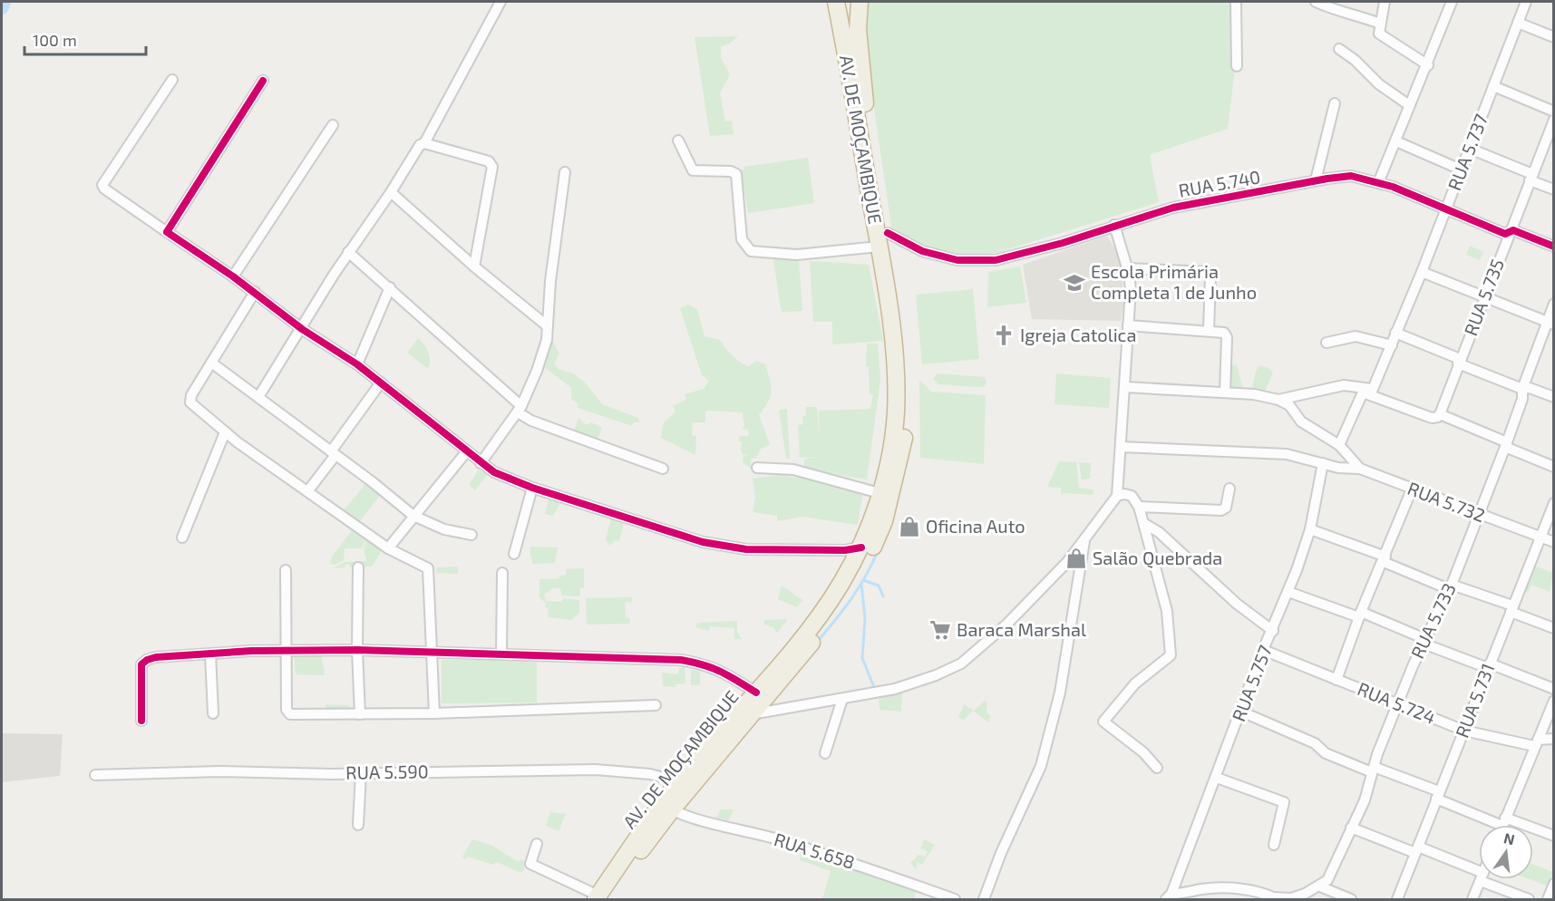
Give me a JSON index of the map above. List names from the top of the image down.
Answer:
{
  "streets": {
    "highway": ["AV. DE MOÇAMBIQUE"],
    "street": [
      "RUA 5.737",
      "RUA 5.740",
      "RUA 5.735",
      "RUA 5.732",
      "RUA 5.733",
      "RUA 5.757",
      "RUA 5.731",
      "RUA 5.724",
      "RUA 5.590",
      "RUA 5.658"
    ]
  },
  "crossings": [
    ["AV. DE MOÇAMBIQUE", "RUA 5.740"],
    ["AV. DE MOÇAMBIQUE", "RUA 5.590"],
    ["AV. DE MOÇAMBIQUE", "RUA 5.658"],
    ["RUA 5.737", "RUA 5.740"],
    ["RUA 5.740", "RUA 5.735"],
    ["RUA 5.732", "RUA 5.733"],
    ["RUA 5.732", "RUA 5.731"],
    ["RUA 5.733", "RUA 5.724"],
    ["RUA 5.757", "RUA 5.724"],
    ["RUA 5.731", "RUA 5.724"]
  ],
  "places": {
    "school or university": ["Escola Primária Completa 1 de Junho"],
    "church": ["Igreja Catolica"],
    "shop": ["Oficina Auto", "Salão Quebrada"],
    "supermarket": ["Baraca Marshal"]
  },
  "scale_bar": "100 m",
  "north": "top"
}
